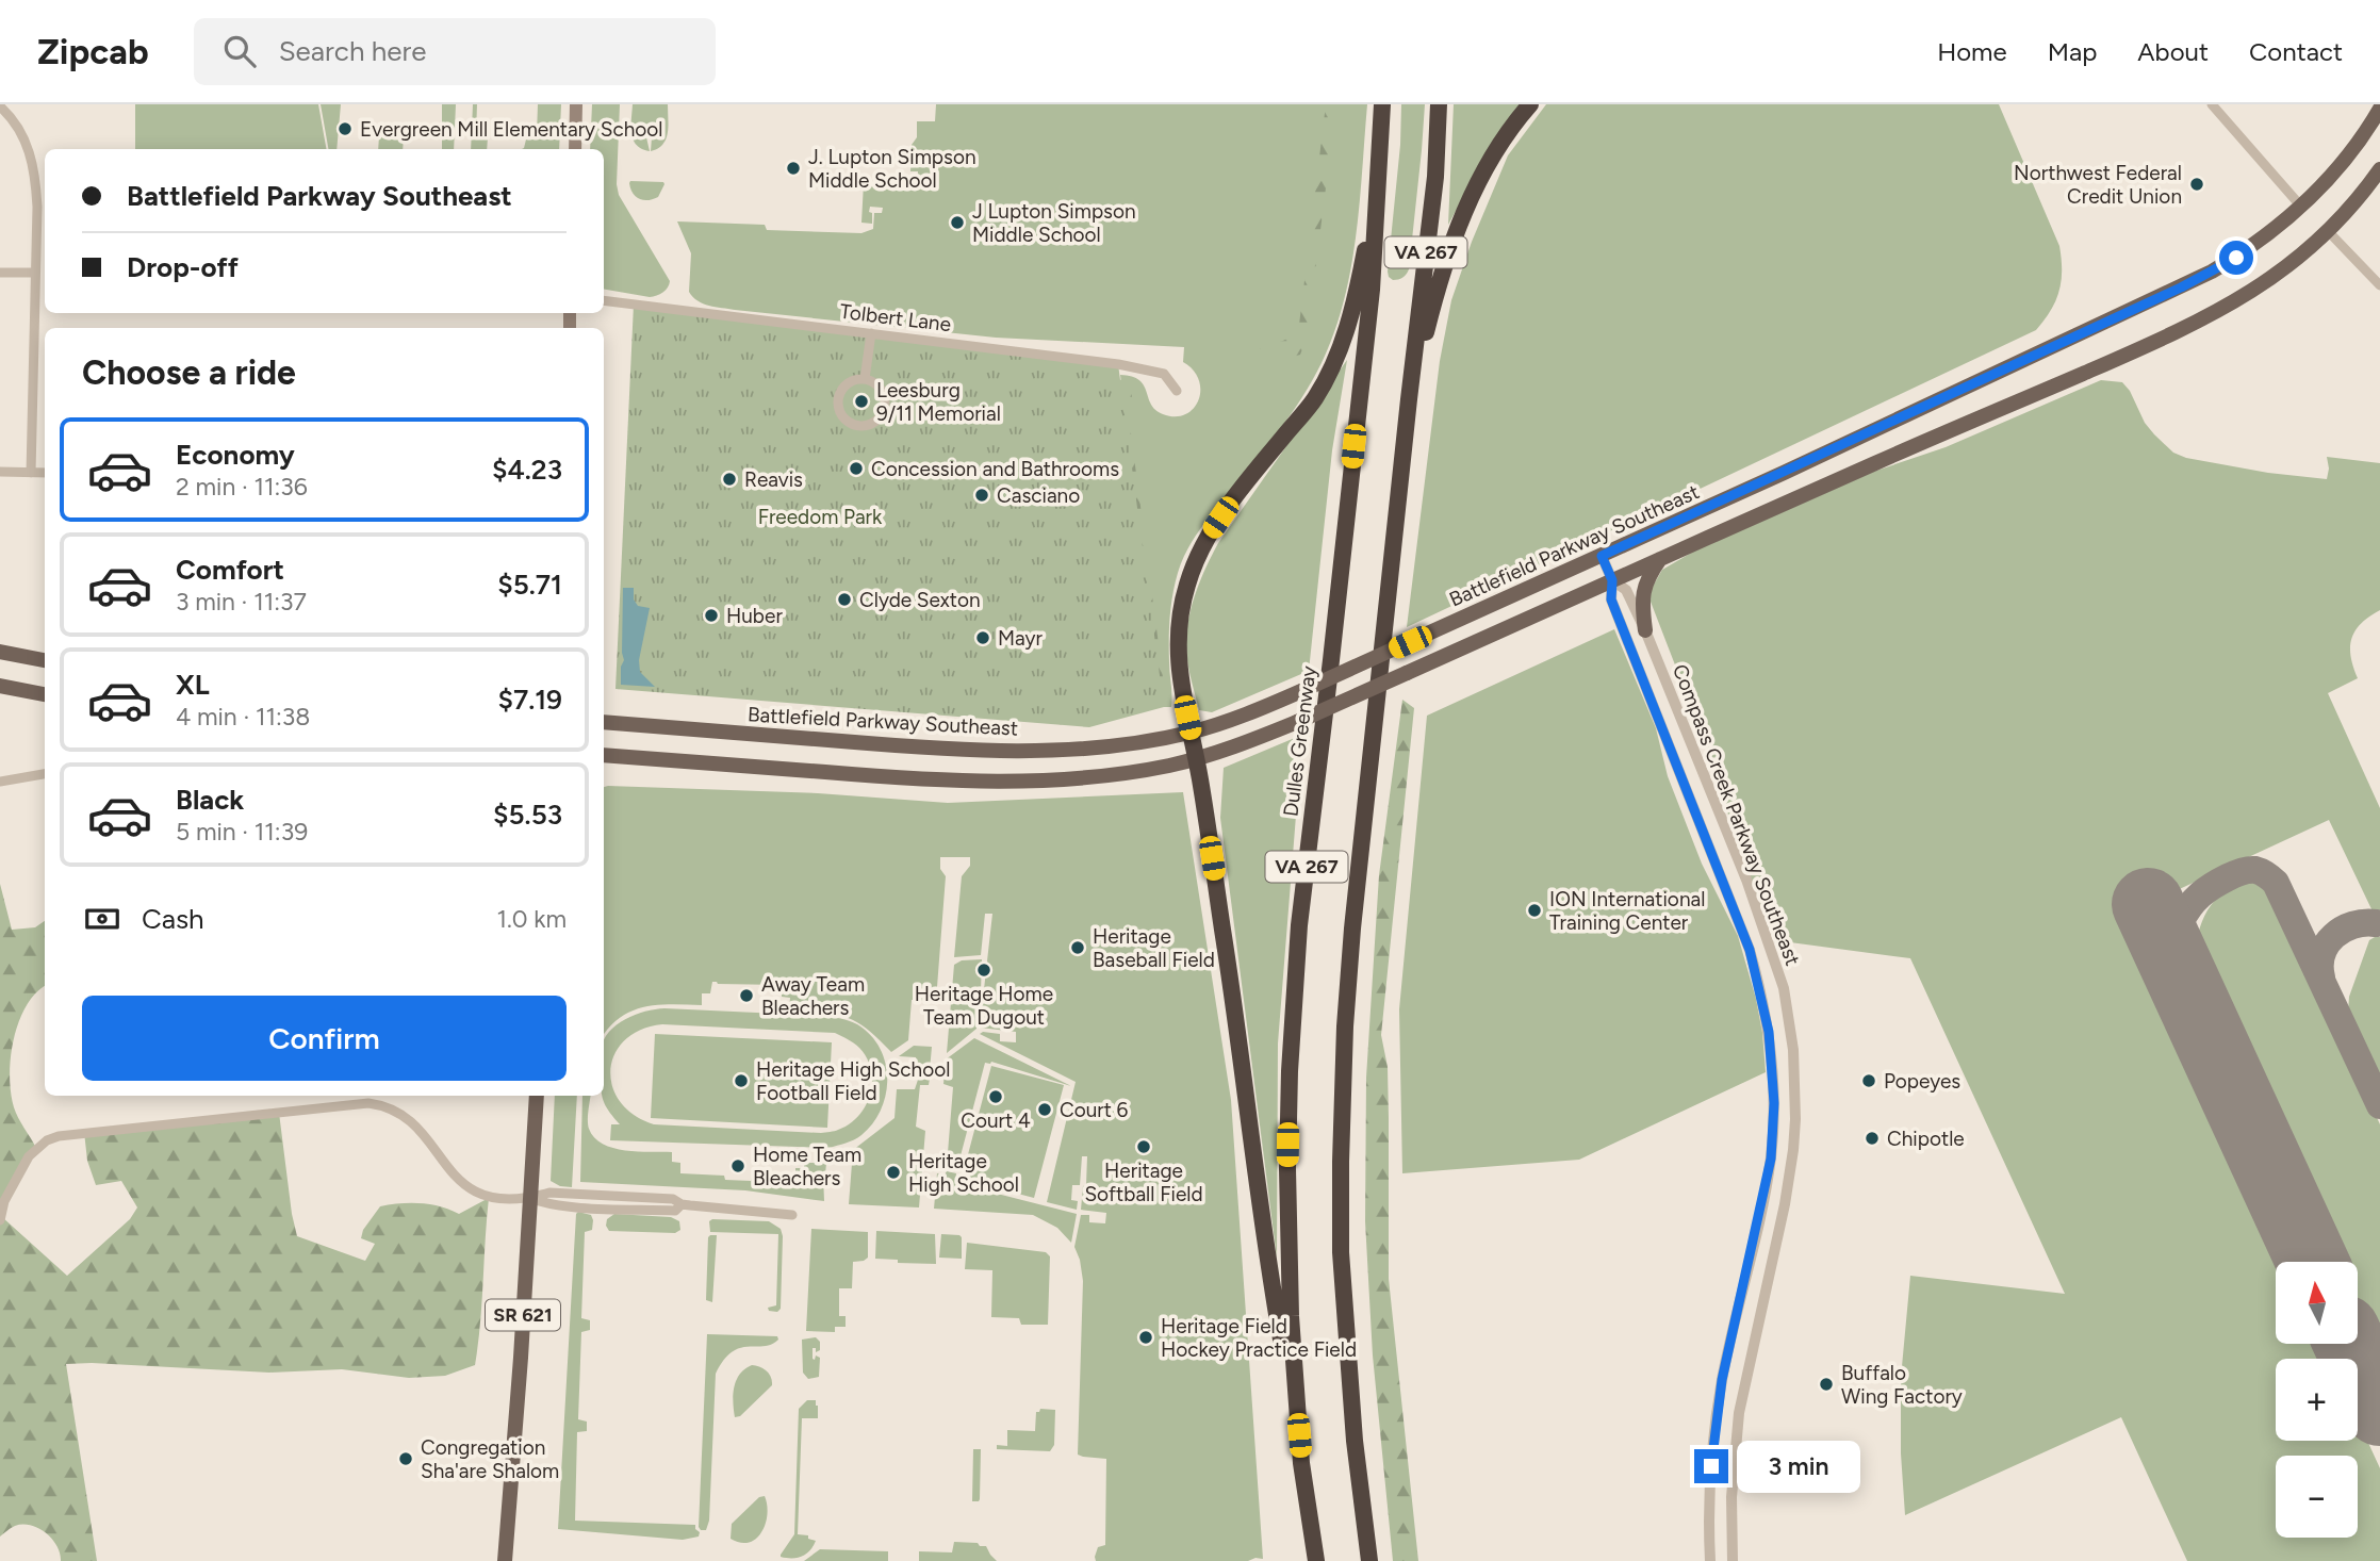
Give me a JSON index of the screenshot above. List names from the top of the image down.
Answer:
{
  "streets": {
    "highway": ["VA 267", "Dulles Greenway"],
    "main road": ["Battlefield Parkway Southeast", "SR 621"],
    "street": ["Tolbert Lane", "Compass Creek Parkway Southeast"]
  },
  "crossings": [
    ["Battlefield Parkway Southeast", "Compass Creek Parkway Southeast"]
  ],
  "parks": ["Freedom Park"],
  "places": [
    "Evergreen Mill Elementary School",
    "J. Lupton Simpson Middle School",
    "Northwest Federal Credit Union",
    "J Lupton Simpson Middle School",
    "Leesburg 9/11 Memorial",
    "Concession and Bathrooms",
    "Reavis",
    "Casciano",
    "Clyde Sexton",
    "Huber",
    "Mayr",
    "ION International Training Center",
    "Heritage Baseball Field",
    "Heritage Home Team Dugout",
    "Away Team Bleachers",
    "Heritage High School Football Field",
    "Popeyes",
    "Court 4",
    "Court 6",
    "Chipotle",
    "Heritage Softball Field",
    "Home Team Bleachers",
    "Heritage High School",
    "Heritage Field Hockey Practice Field",
    "Buffalo Wing Factory",
    "Congregation Sha'are Shalom"
  ],
  "north": "top",
  "page": {
    "header": "Zipcab",
    "search": "Search here",
    "nav": [
      "Home",
      "Map",
      "About",
      "Contact"
    ],
    "banner": ["Battlefield Parkway Southeast", "Drop-off"],
    "heading": "Choose a ride",
    "list": [
      {
        "name": "Economy",
        "note": "2 min · 11:36",
        "value": "$4.23"
      },
      {
        "name": "Comfort",
        "note": "3 min · 11:37",
        "value": "$5.71"
      },
      {
        "name": "XL",
        "note": "4 min · 11:38",
        "value": "$7.19"
      },
      {
        "name": "Black",
        "note": "5 min · 11:39",
        "value": "$5.53"
      }
    ],
    "pay": ["Cash", "1.0 km"],
    "buttons": "Confirm",
    "map_buttons": ["+", "−"],
    "bubble": "3 min"
  }
}
